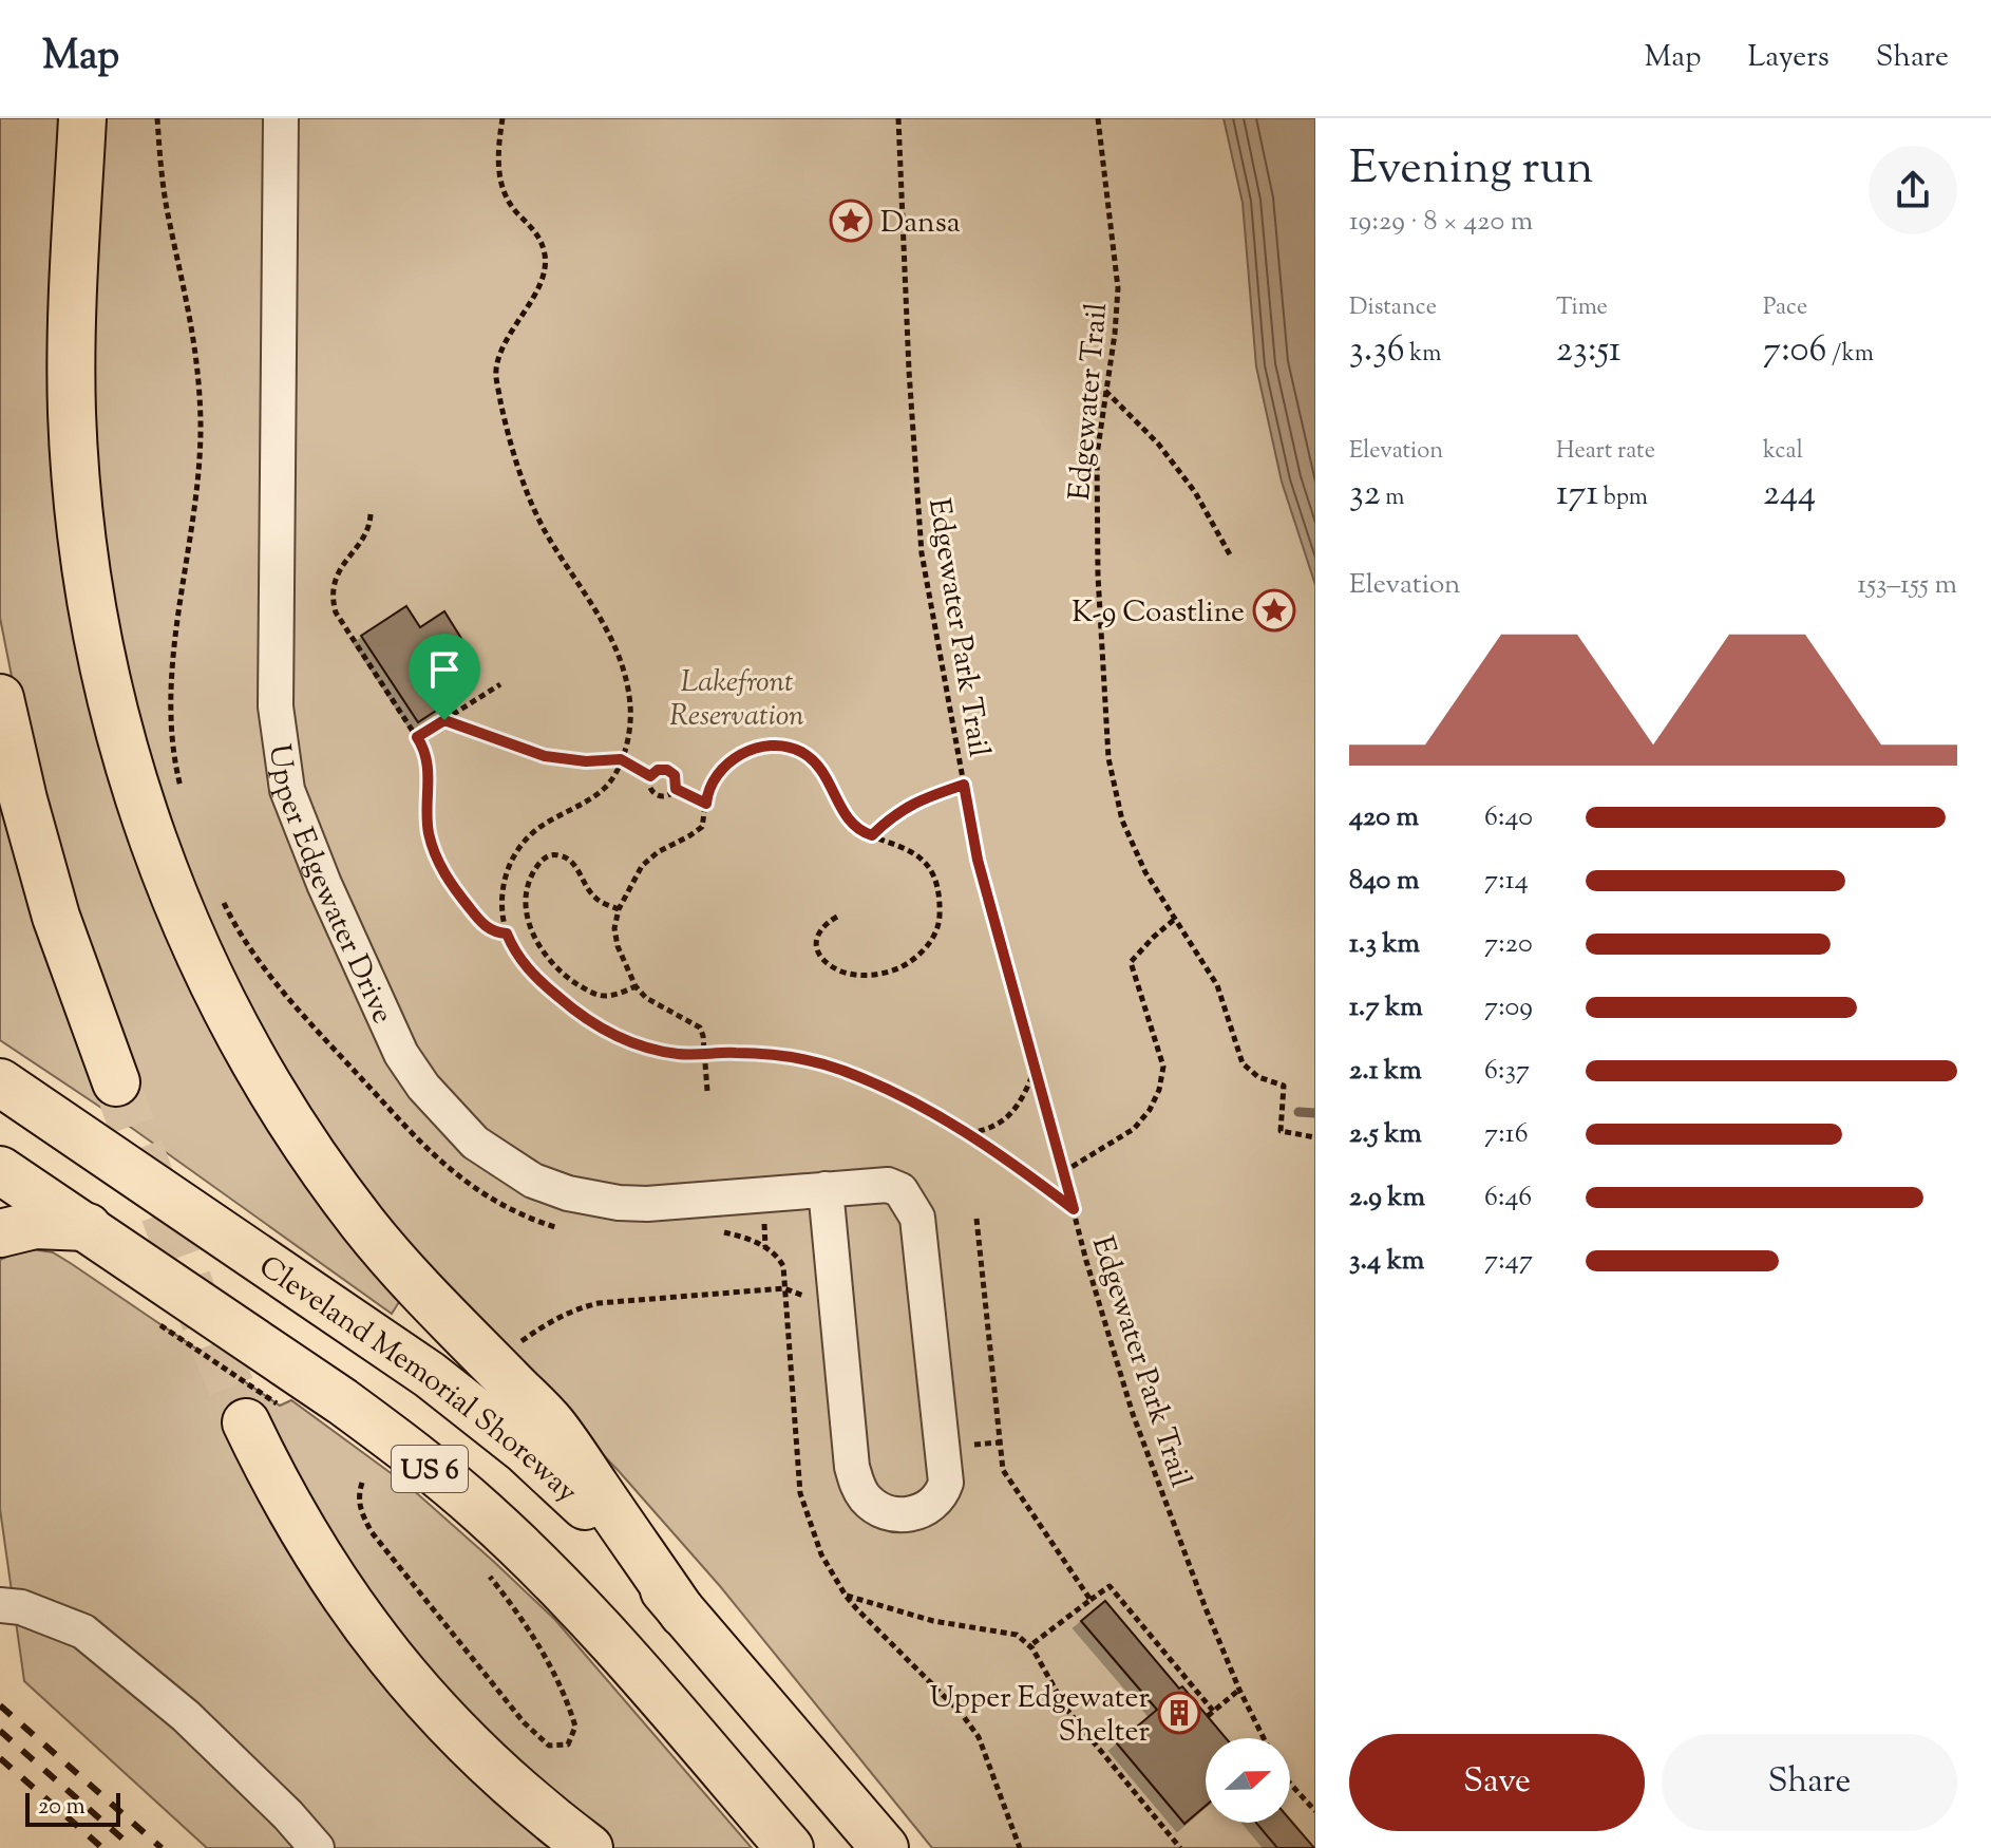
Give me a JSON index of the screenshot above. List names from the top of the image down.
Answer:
{
  "streets": {
    "highway": ["Cleveland Memorial Shoreway", "US 6"],
    "lane": ["Upper Edgewater Drive"],
    "path": ["Edgewater Trail", "Edgewater Park Trail"]
  },
  "parks": ["Lakefront Reservation"],
  "places": {
    "place": ["Dansa", "K-9 Coastline"],
    "building": ["Upper Edgewater Shelter"]
  },
  "scale_bar": "20 m",
  "north": "right",
  "page": {
    "header": "Map",
    "nav": ["Map", "Layers", "Share"],
    "heading": ["Evening run", "19:29 · 8 × 420 m"],
    "stats": [
      ["Distance", "3.36 km"],
      ["Time", "23:51"],
      ["Pace", "7:06 /km"],
      ["Elevation", "32 m"],
      ["Heart rate", "171 bpm"],
      ["kcal", "244"]
    ],
    "chart": ["Elevation", "153–155 m"],
    "list": [
      {
        "name": "420 m",
        "note": "6:40"
      },
      {
        "name": "840 m",
        "note": "7:14"
      },
      {
        "name": "1.3 km",
        "note": "7:20"
      },
      {
        "name": "1.7 km",
        "note": "7:09"
      },
      {
        "name": "2.1 km",
        "note": "6:37"
      },
      {
        "name": "2.5 km",
        "note": "7:16"
      },
      {
        "name": "2.9 km",
        "note": "6:46"
      },
      {
        "name": "3.4 km",
        "note": "7:47"
      }
    ],
    "buttons": ["Save", "Share"],
    "scale": "20 m"
  }
}
